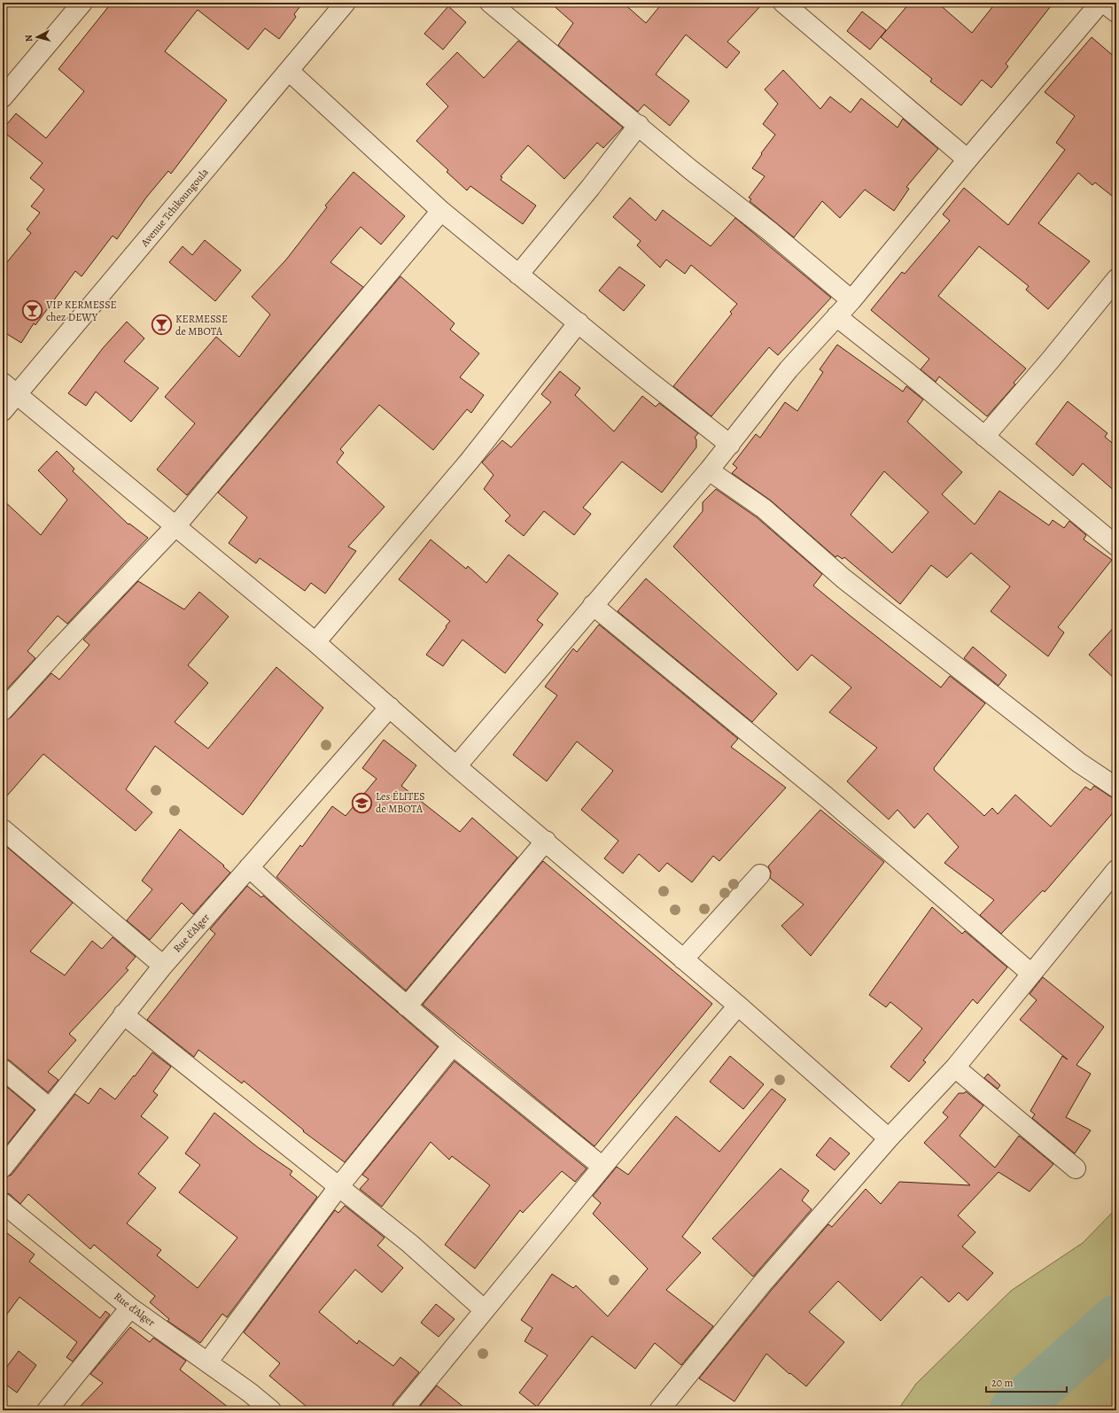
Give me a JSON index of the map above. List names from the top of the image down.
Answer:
{
  "streets": {
    "street": ["Avenue Tchikoungoula", "Rue d'Alger"]
  },
  "places": {
    "bar": ["VIP KERMESSE chez DEWY", "KERMESSE de MBOTA"],
    "school or university": ["Les ÉLITES de MBOTA"]
  },
  "scale_bar": "20 m",
  "north": "left"
}
